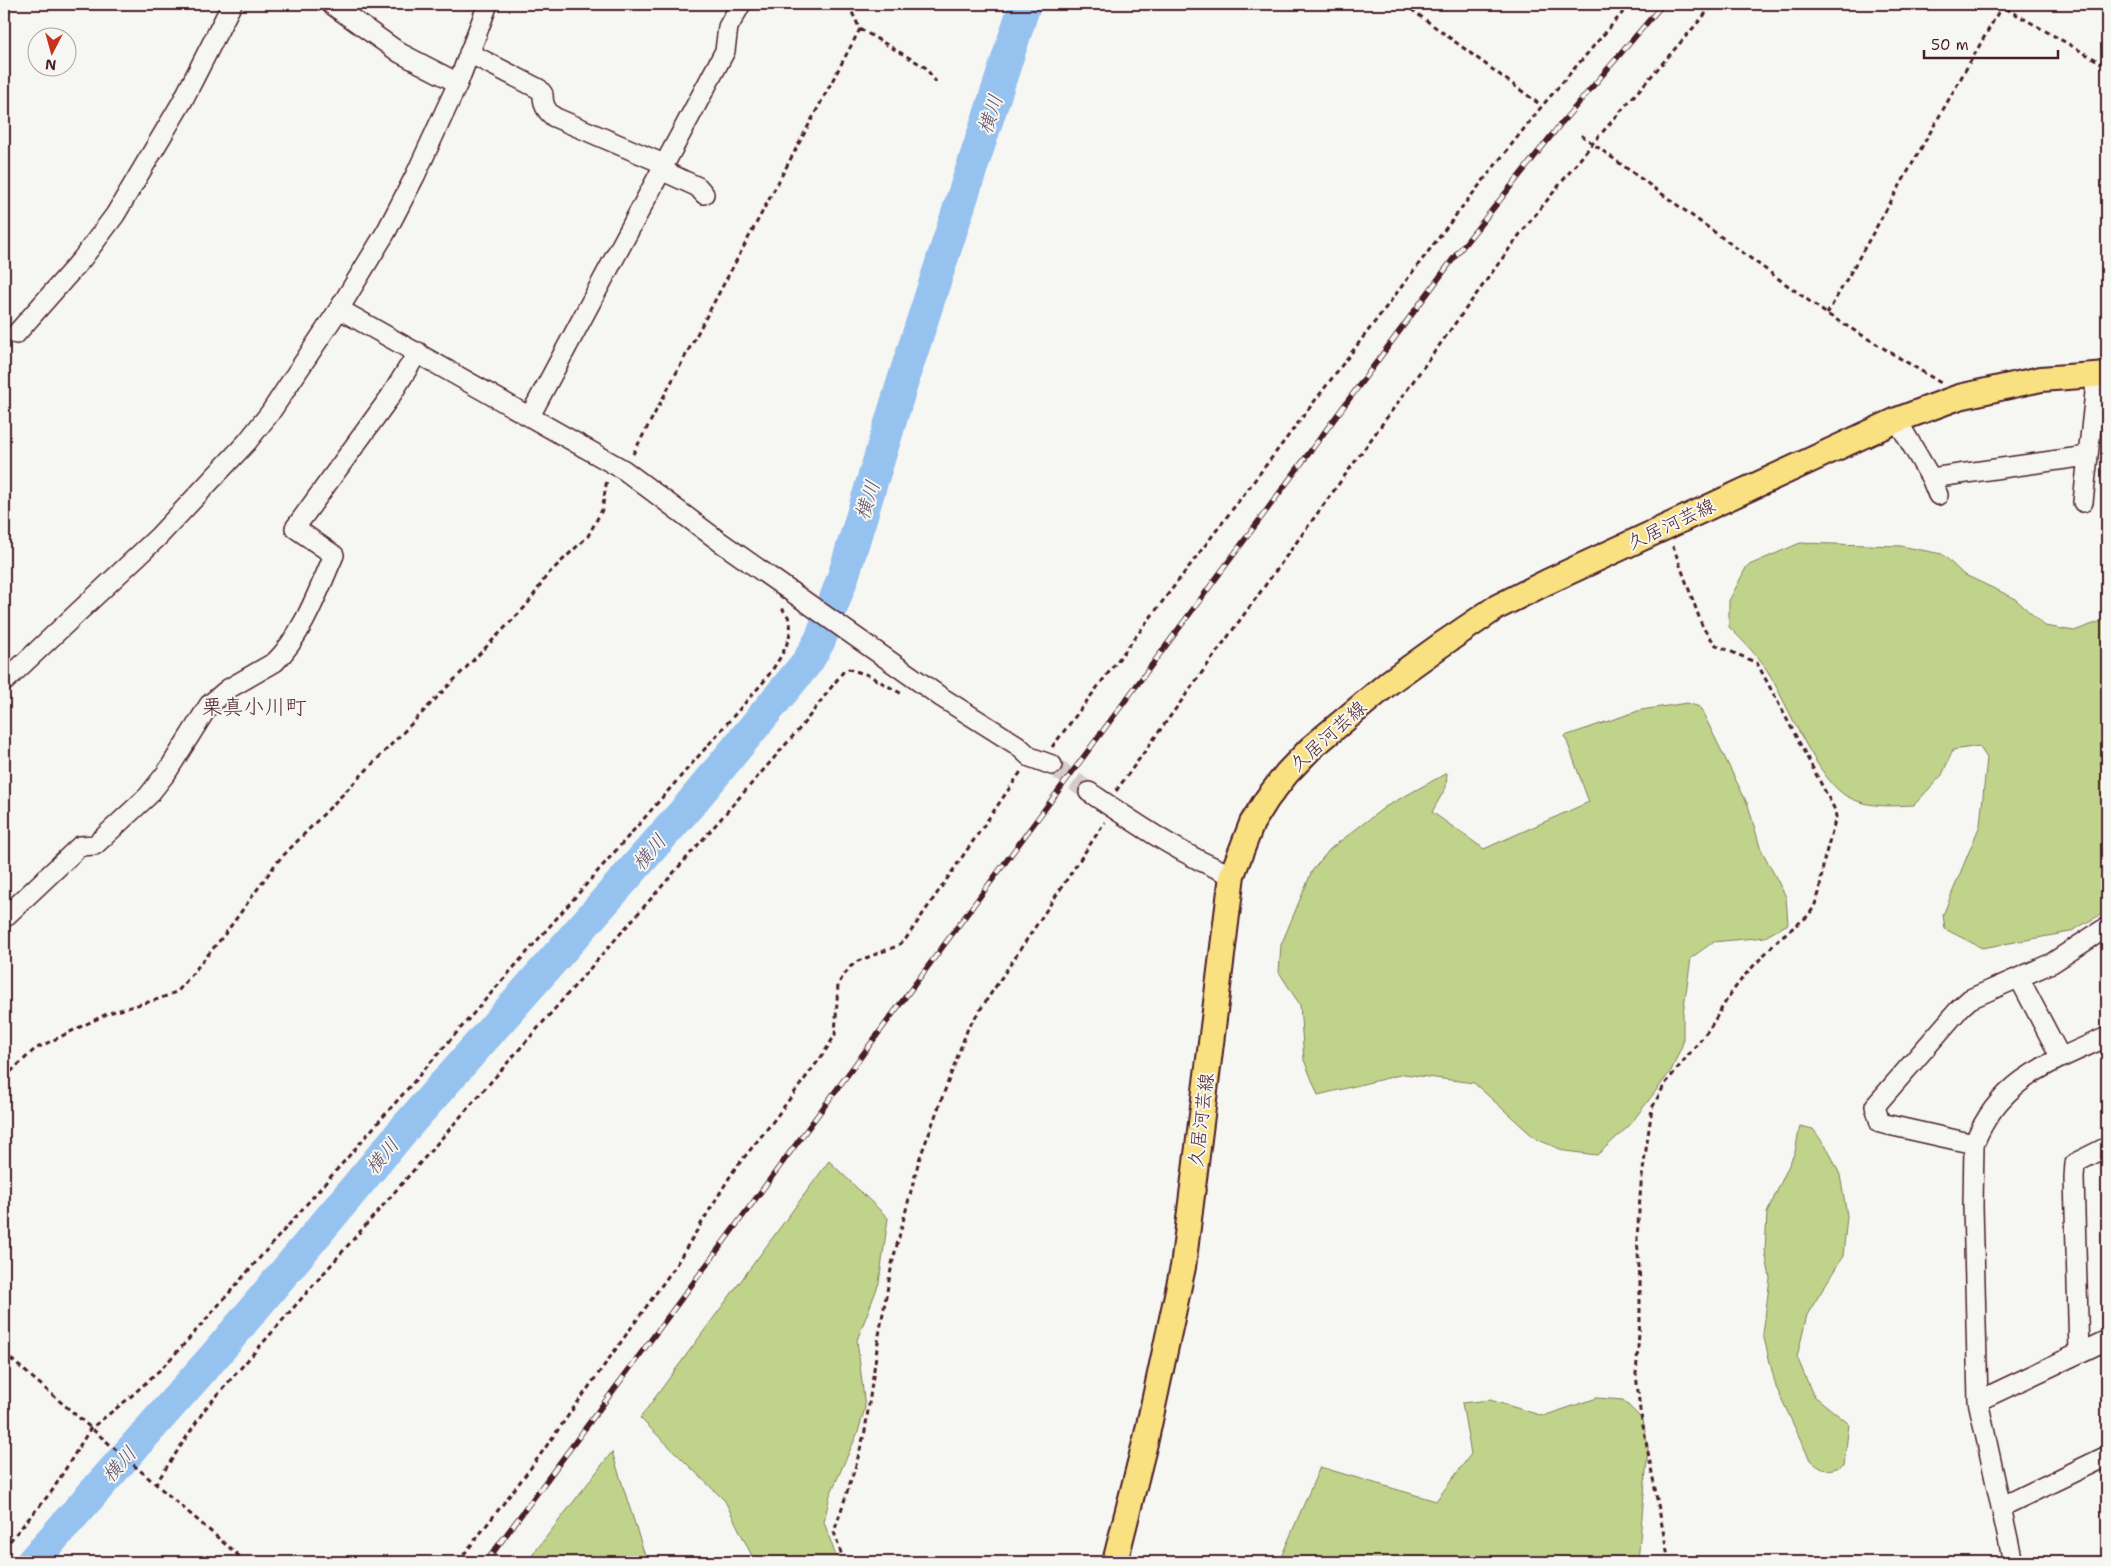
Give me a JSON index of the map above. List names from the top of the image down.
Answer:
{
  "streets": {
    "main road": ["久居河芸線"]
  },
  "districts": ["栗真小川町"],
  "water": ["横川"],
  "scale_bar": "50 m",
  "north": "bottom"
}
